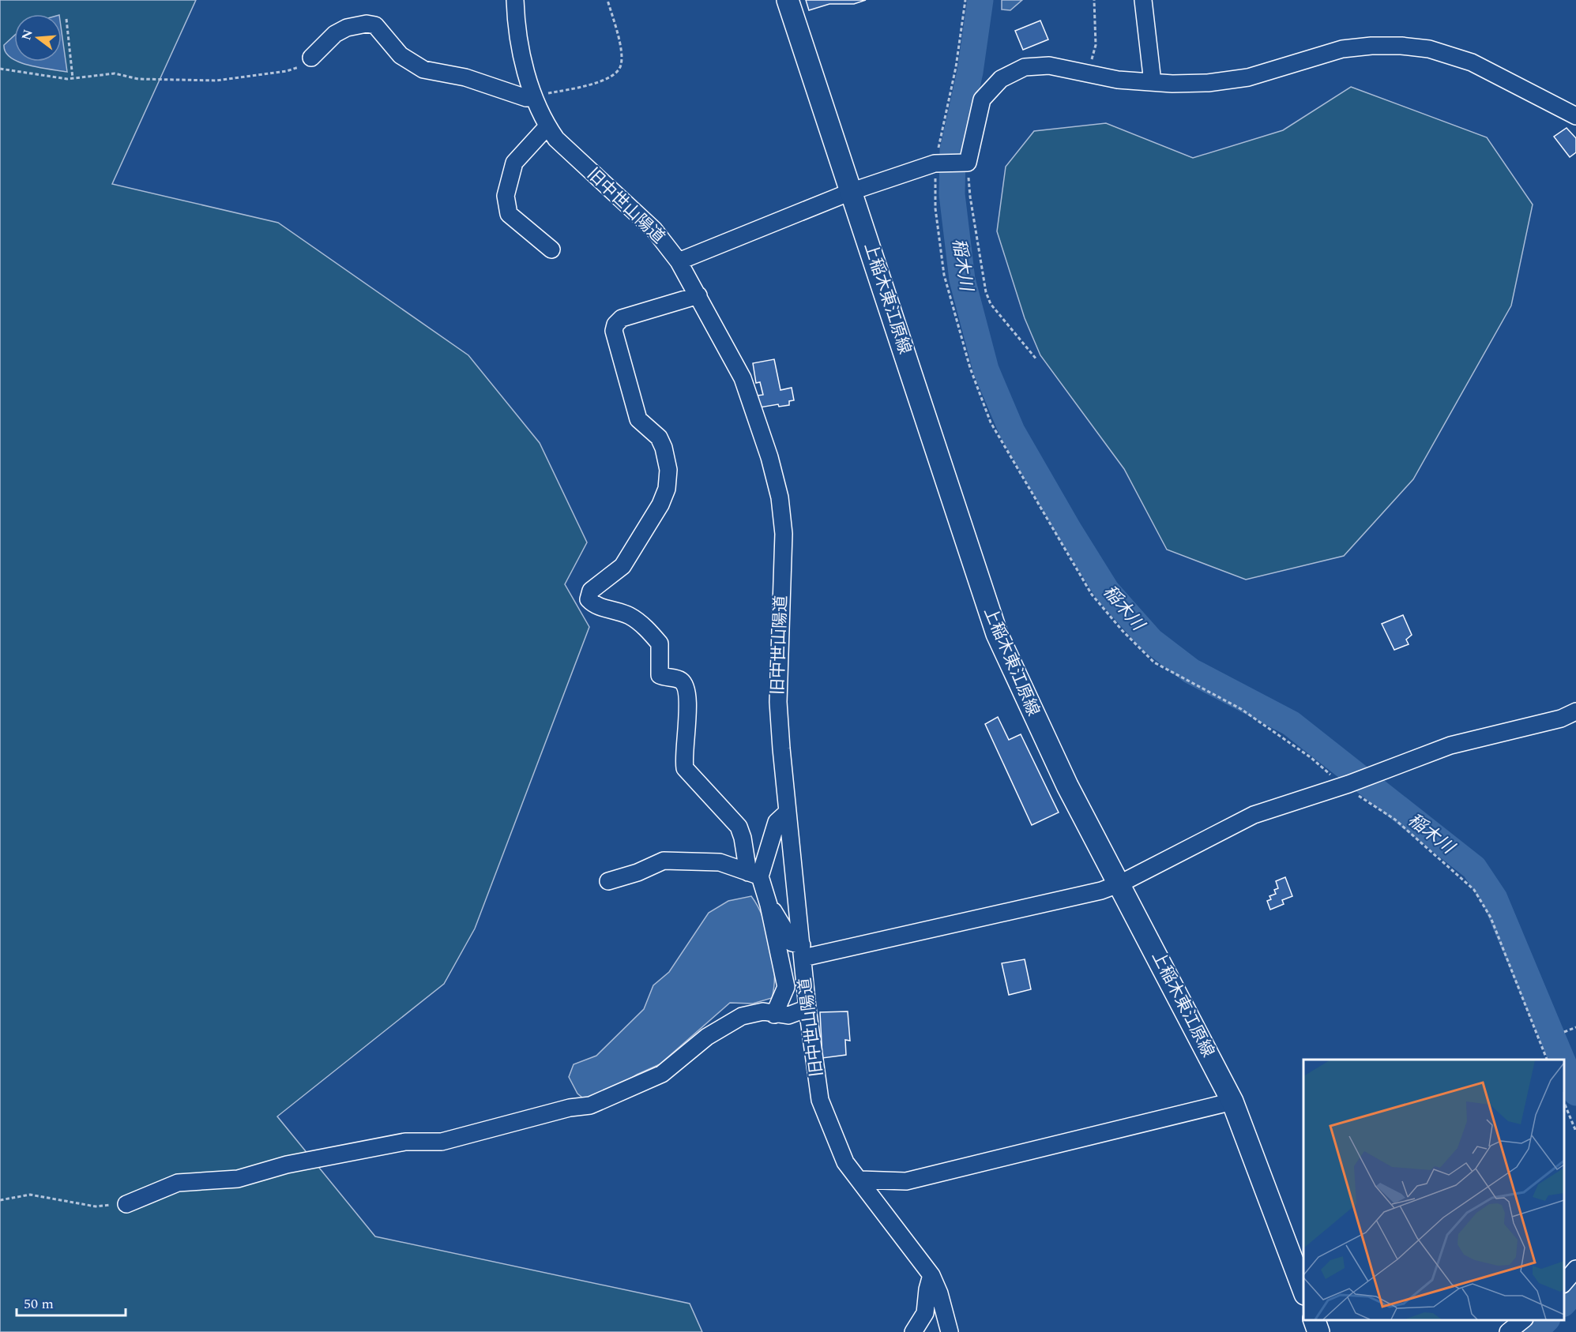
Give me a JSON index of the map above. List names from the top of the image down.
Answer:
{
  "streets": {
    "main road": ["上稲木東江原線"],
    "street": ["旧中世山陽道"]
  },
  "water": ["稲木川"],
  "scale_bar": "50 m",
  "north": "left"
}
